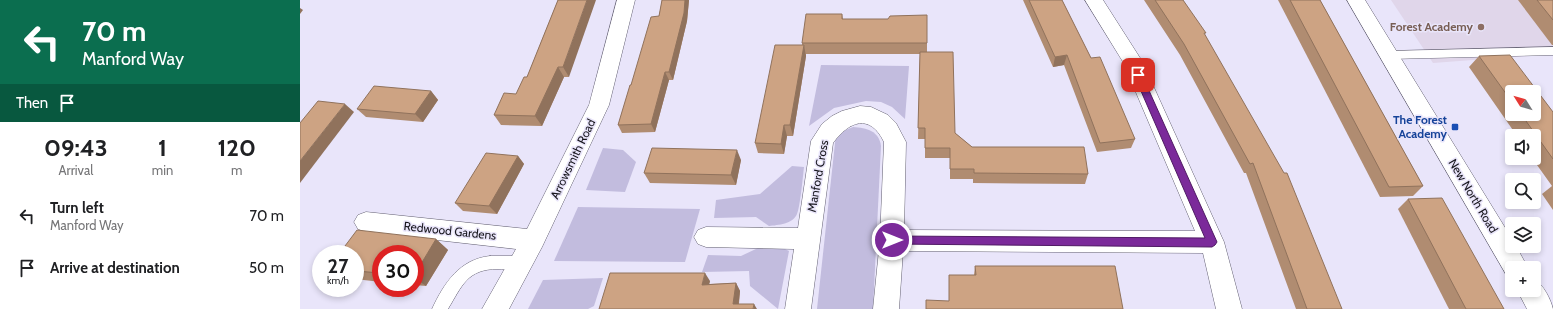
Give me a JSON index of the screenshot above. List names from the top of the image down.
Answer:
{
  "streets": {
    "street": [
      "Arrowsmith Road",
      "Manford Cross",
      "New North Road",
      "Redwood Gardens"
    ]
  },
  "crossings": [
    ["Arrowsmith Road", "Redwood Gardens"]
  ],
  "places": {
    "other": ["Forest Academy"],
    "transit": ["The Forest Academy"]
  },
  "north": "top left",
  "page": {
    "turn": ["70 m", "Manford Way"],
    "then": "Then",
    "map_buttons": "+",
    "eta": [
      "09:43",
      "Arrival",
      "1",
      "min",
      "120",
      "m"
    ],
    "list": [
      {
        "name": "Turn left",
        "note": "Manford Way",
        "value": "70 m"
      },
      {
        "name": "Arrive at destination",
        "value": "50 m"
      }
    ],
    "speed": "27 km/h",
    "limit": "30"
  }
}
